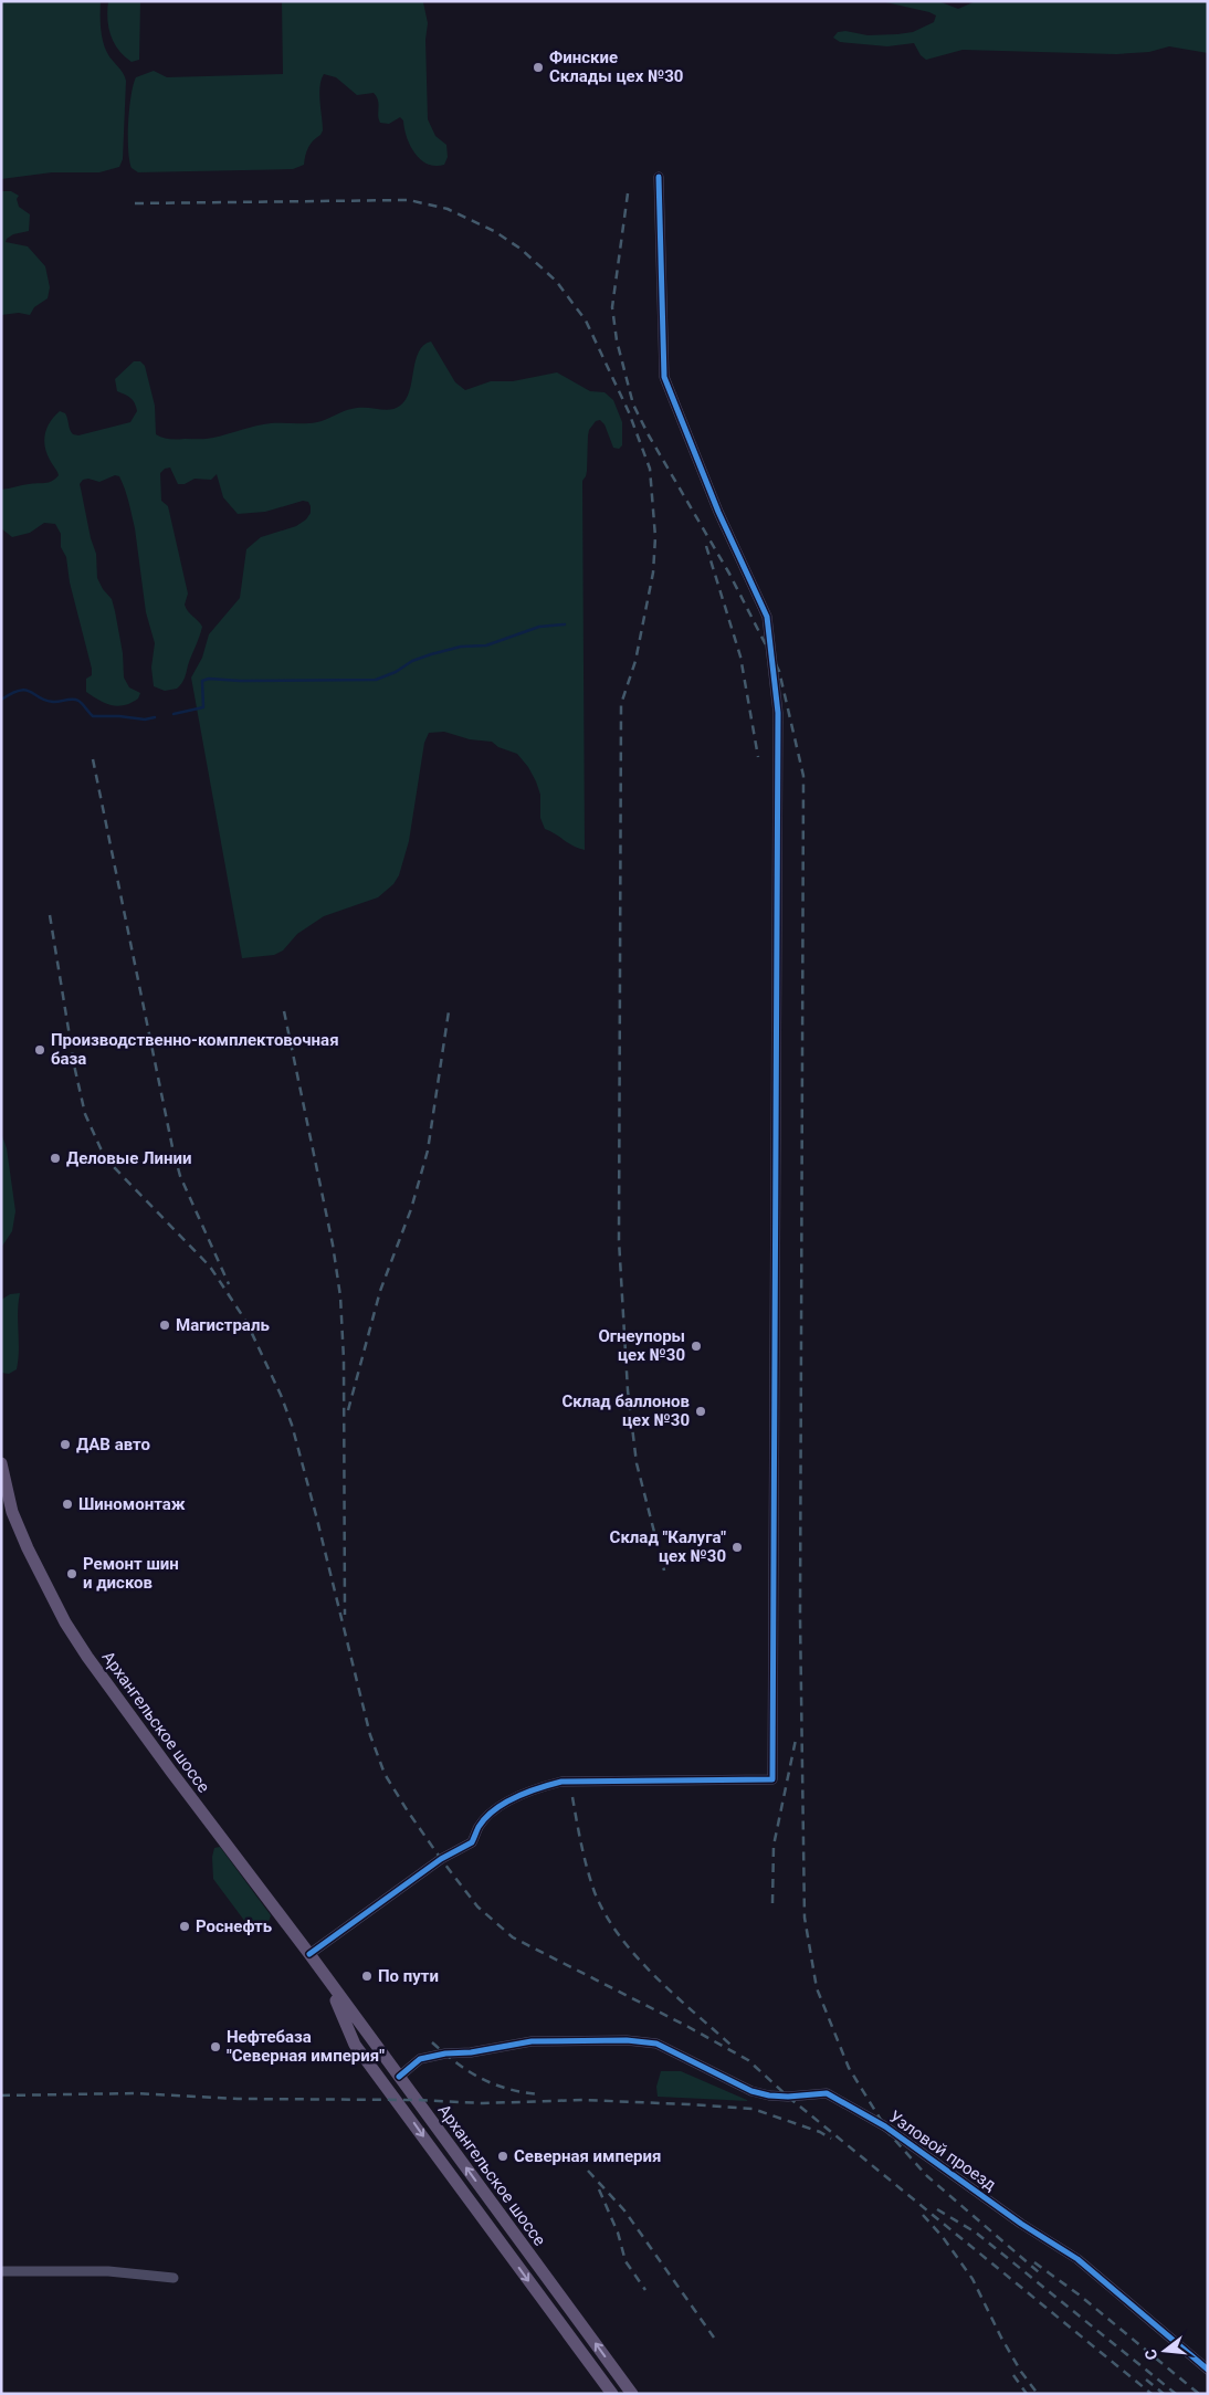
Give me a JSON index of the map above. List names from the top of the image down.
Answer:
{
  "streets": {
    "main road": ["Архангельское шоссе"],
    "street": ["Узловой проезд"]
  },
  "crossings": [
    ["Архангельское шоссе", "Узловой проезд"]
  ],
  "places": [
    "Финские Склады цех №30",
    "Производственно-комплектовочная база",
    "Деловые Линии",
    "Магистраль",
    "Огнеупоры цех №30",
    "Склад баллонов цех №30",
    "ДАВ авто",
    "Шиномонтаж",
    "Склад \"Калуга\" цех №30",
    "Ремонт шин и дисков",
    "Роснефть",
    "По пути",
    "Нефтебаза \"Северная империя\"",
    "Северная империя"
  ],
  "north": "left"
}
